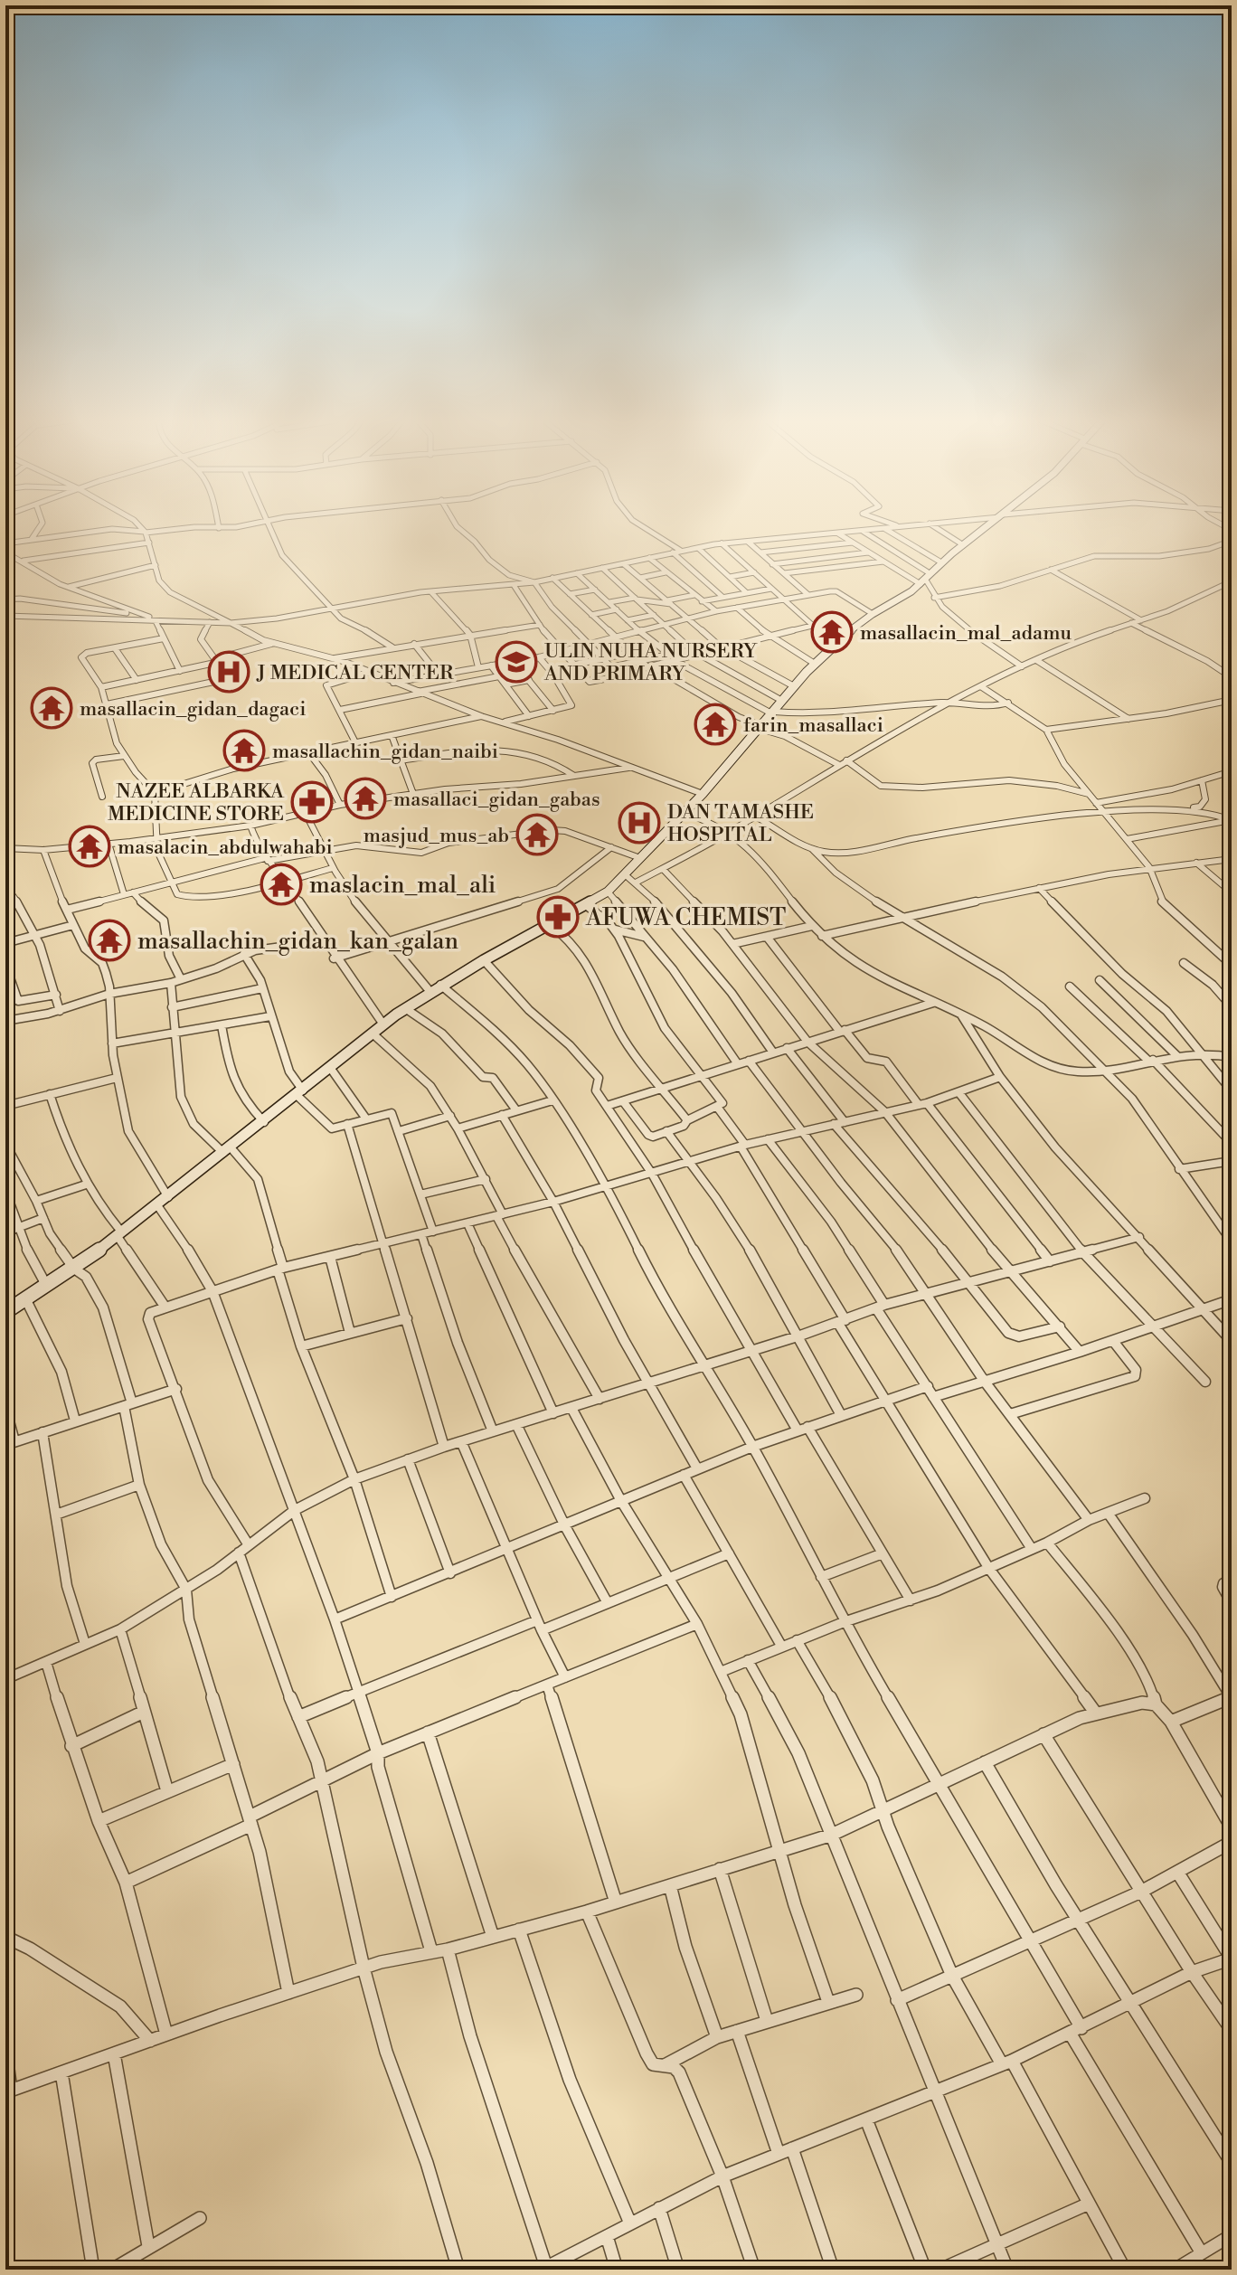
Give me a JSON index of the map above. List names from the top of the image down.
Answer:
{
  "places": {
    "temple": [
      "masallacin_mal_adamu",
      "masallacin_gidan_dagaci",
      "farin_masallaci",
      "masallachin_gidan_naibi",
      "masallaci_gidan_gabas",
      "masjud_mus_ab",
      "masalacin_abdulwahabi",
      "maslacin_mal_ali",
      "masallachin_gidan_kan_galan"
    ],
    "school or university": ["ULIN NUHA NURSERY AND PRIMARY"],
    "hospital": ["J MEDICAL CENTER", "DAN TAMASHE HOSPITAL"],
    "pharmacy": ["NAZEE ALBARKA MEDICINE STORE", "AFUWA CHEMIST"]
  }
}
